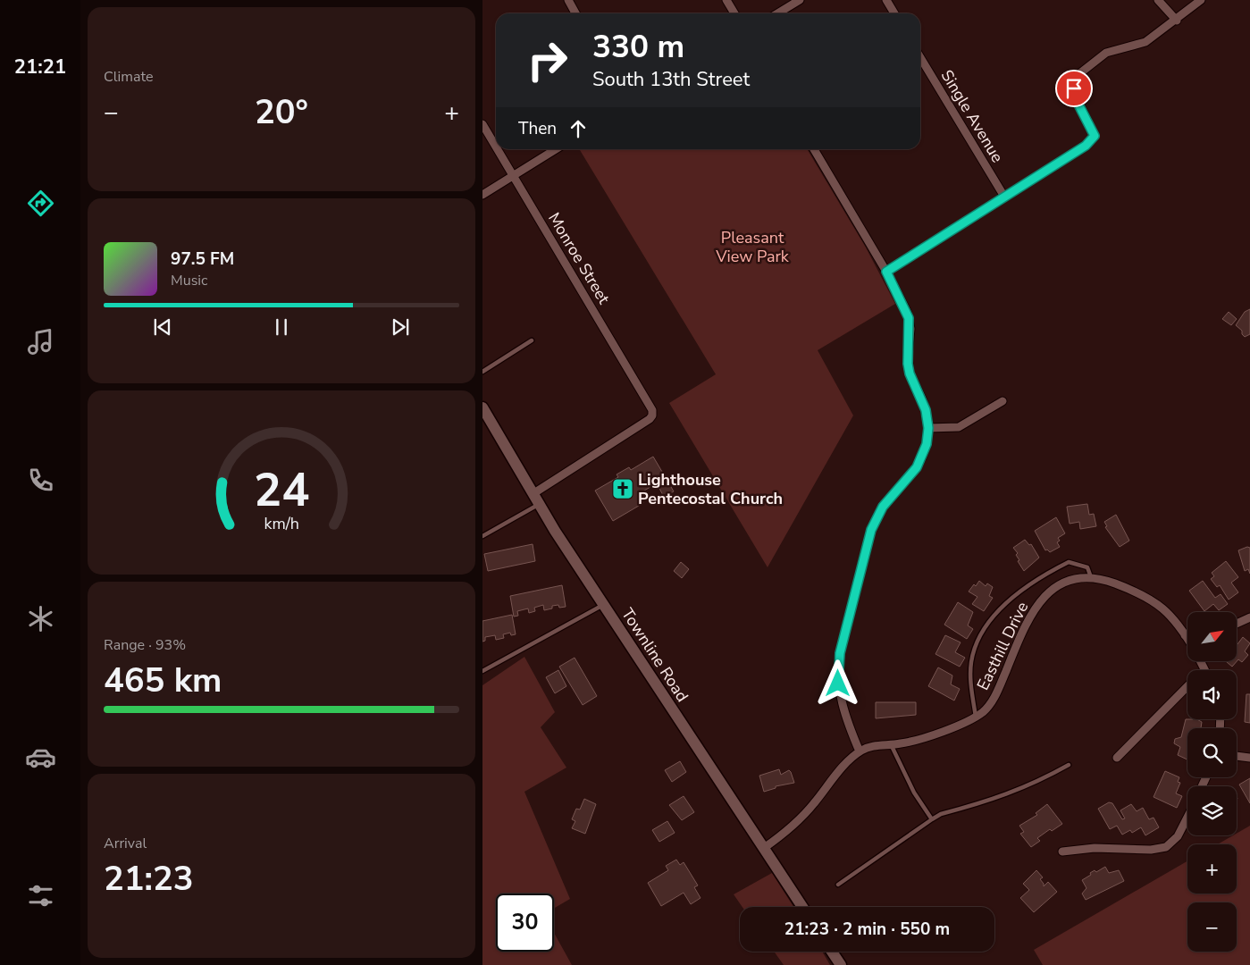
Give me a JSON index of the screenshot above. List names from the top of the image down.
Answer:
{
  "streets": {
    "street": [
      "Single Avenue",
      "Monroe Street",
      "Easthill Drive",
      "Townline Road"
    ]
  },
  "crossings": [
    ["Monroe Street", "Townline Road"],
    ["Easthill Drive", "Townline Road"]
  ],
  "parks": ["Pleasant View Park"],
  "places": {
    "church": ["Lighthouse Pentecostal Church"]
  },
  "north": "top right",
  "page": {
    "tabs": "21:21",
    "tile": [
      "Climate",
      ["Range · 93%", "465 km"],
      ["Arrival", "21:23"]
    ],
    "turn": ["330 m", "South 13th Street"],
    "heat": ["−", "20°", "+"],
    "then": "Then",
    "song": ["97.5 FM", "Music"],
    "map_buttons": ["+", "−"],
    "limit": "30",
    "trip": "21:23 · 2 min · 550 m",
    "gauge": ["24", "km/h"]
  }
}
